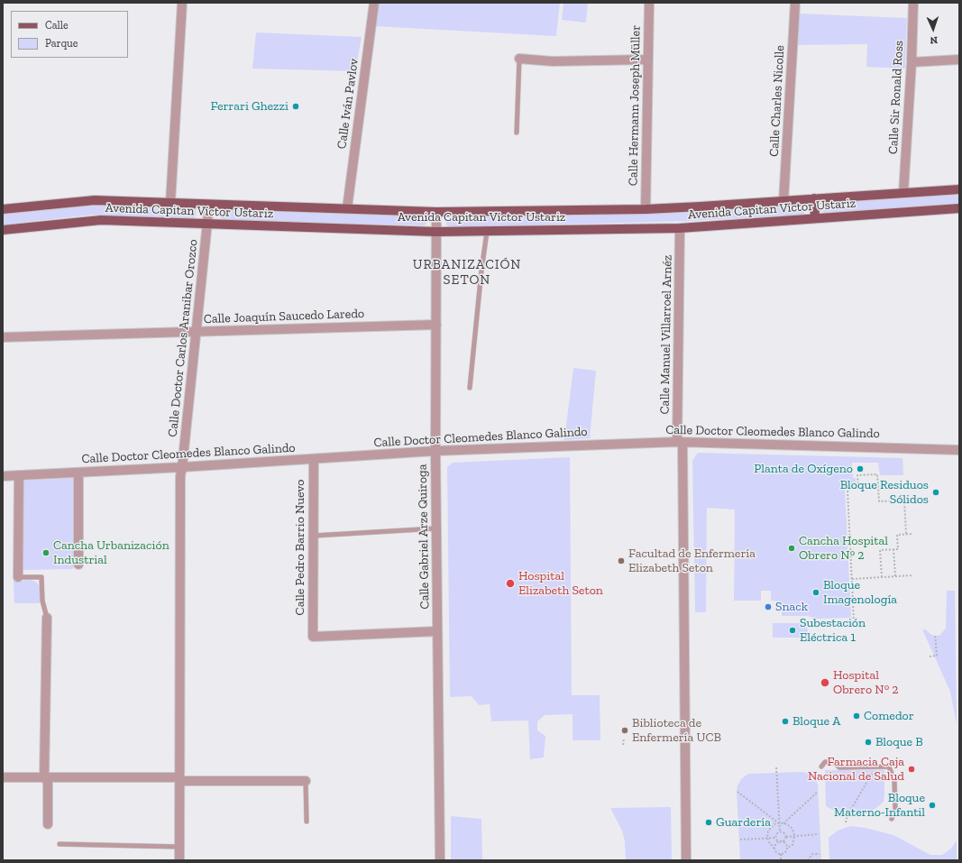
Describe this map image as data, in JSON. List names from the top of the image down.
{
  "streets": {
    "main road": ["Avenida Capitan Víctor Ustariz"],
    "street": [
      "Calle Sir Ronald Ross",
      "Calle Charles Nicolle",
      "Calle Iván Pavlov",
      "Calle Hermann Joseph Müller",
      "Calle Joaquín Saucedo Laredo",
      "Calle Manuel Villarroel Arnéz",
      "Calle Doctor Carlos Aranibar Orozco",
      "Calle Doctor Cleomedes Blanco Galindo",
      "Calle Gabriel Arze Quiroga",
      "Calle Pedro Barrio Nuevo"
    ]
  },
  "crossings": [
    ["Calle Sir Ronald Ross", "Avenida Capitan Víctor Ustariz"],
    ["Calle Charles Nicolle", "Avenida Capitan Víctor Ustariz"],
    ["Calle Iván Pavlov", "Avenida Capitan Víctor Ustariz"],
    ["Calle Hermann Joseph Müller", "Avenida Capitan Víctor Ustariz"],
    ["Avenida Capitan Víctor Ustariz", "Calle Manuel Villarroel Arnéz"],
    ["Avenida Capitan Víctor Ustariz", "Calle Doctor Carlos Aranibar Orozco"],
    ["Avenida Capitan Víctor Ustariz", "Calle Gabriel Arze Quiroga"],
    ["Calle Joaquín Saucedo Laredo", "Calle Doctor Carlos Aranibar Orozco"],
    ["Calle Joaquín Saucedo Laredo", "Calle Gabriel Arze Quiroga"],
    ["Calle Manuel Villarroel Arnéz", "Calle Doctor Cleomedes Blanco Galindo"],
    ["Calle Doctor Carlos Aranibar Orozco", "Calle Doctor Cleomedes Blanco Galindo"],
    ["Calle Doctor Cleomedes Blanco Galindo", "Calle Gabriel Arze Quiroga"],
    ["Calle Doctor Cleomedes Blanco Galindo", "Calle Pedro Barrio Nuevo"],
    ["Calle Gabriel Arze Quiroga", "Calle Pedro Barrio Nuevo"]
  ],
  "districts": ["URBANIZACIÓN SETON"],
  "places": [
    "Ferrari Ghezzi",
    "Planta de Oxígeno",
    "Bloque Residuos Sólidos",
    "Cancha Hospital Obrero N° 2",
    "Cancha Urbanización Industrial",
    "Facultad de Enfermería Elizabeth Seton",
    "Hospital Elizabeth Seton",
    "Bloque Imagenología",
    "Snack",
    "Subestación Eléctrica 1",
    "Hospital Obrero N° 2",
    "Comedor",
    "Bloque A",
    "Biblioteca de Enfermería UCB",
    "Bloque B",
    "Farmacia Caja Nacional de Salud",
    "Bloque Materno-Infantil",
    "Guardería"
  ],
  "legend": ["Calle", "Parque"],
  "north": "bottom"
}
